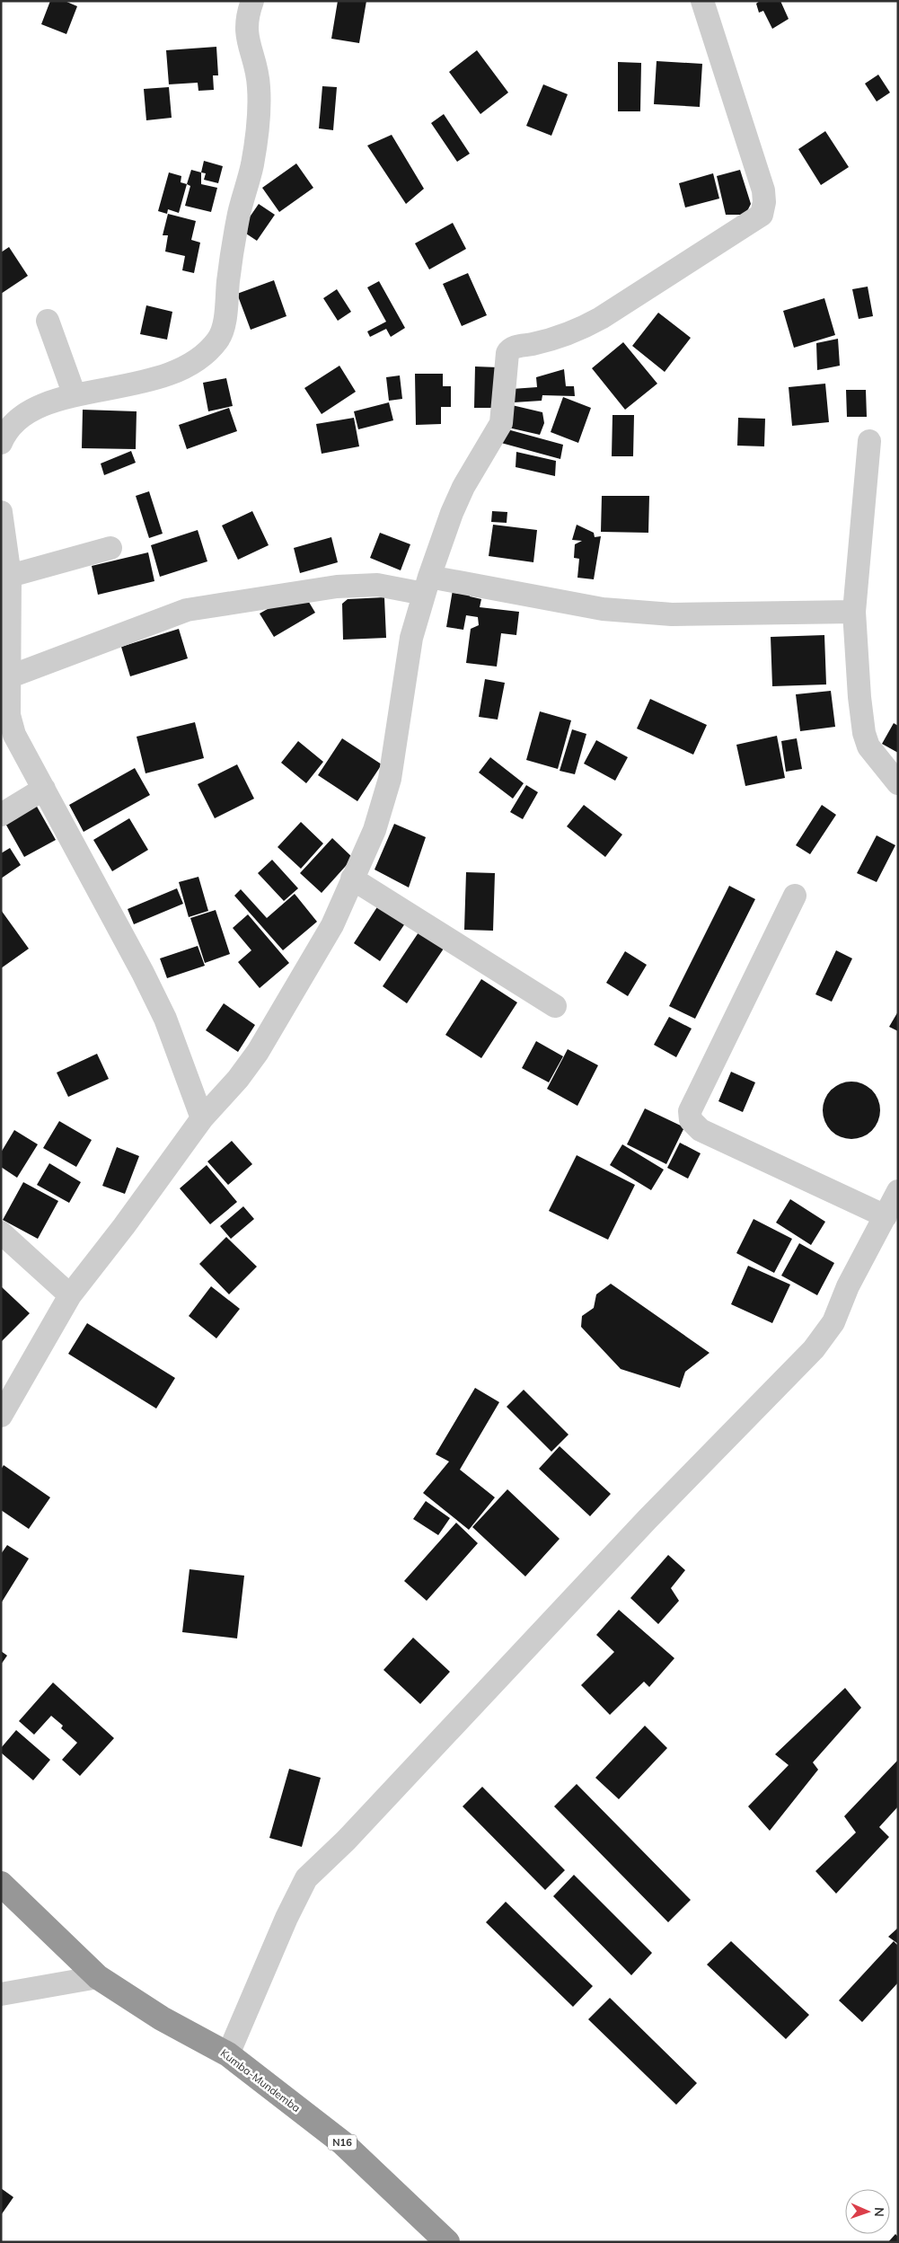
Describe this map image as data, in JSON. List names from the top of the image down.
{
  "streets": {
    "highway": ["Kumba-Mundemba", "N16"]
  },
  "north": "right"
}
